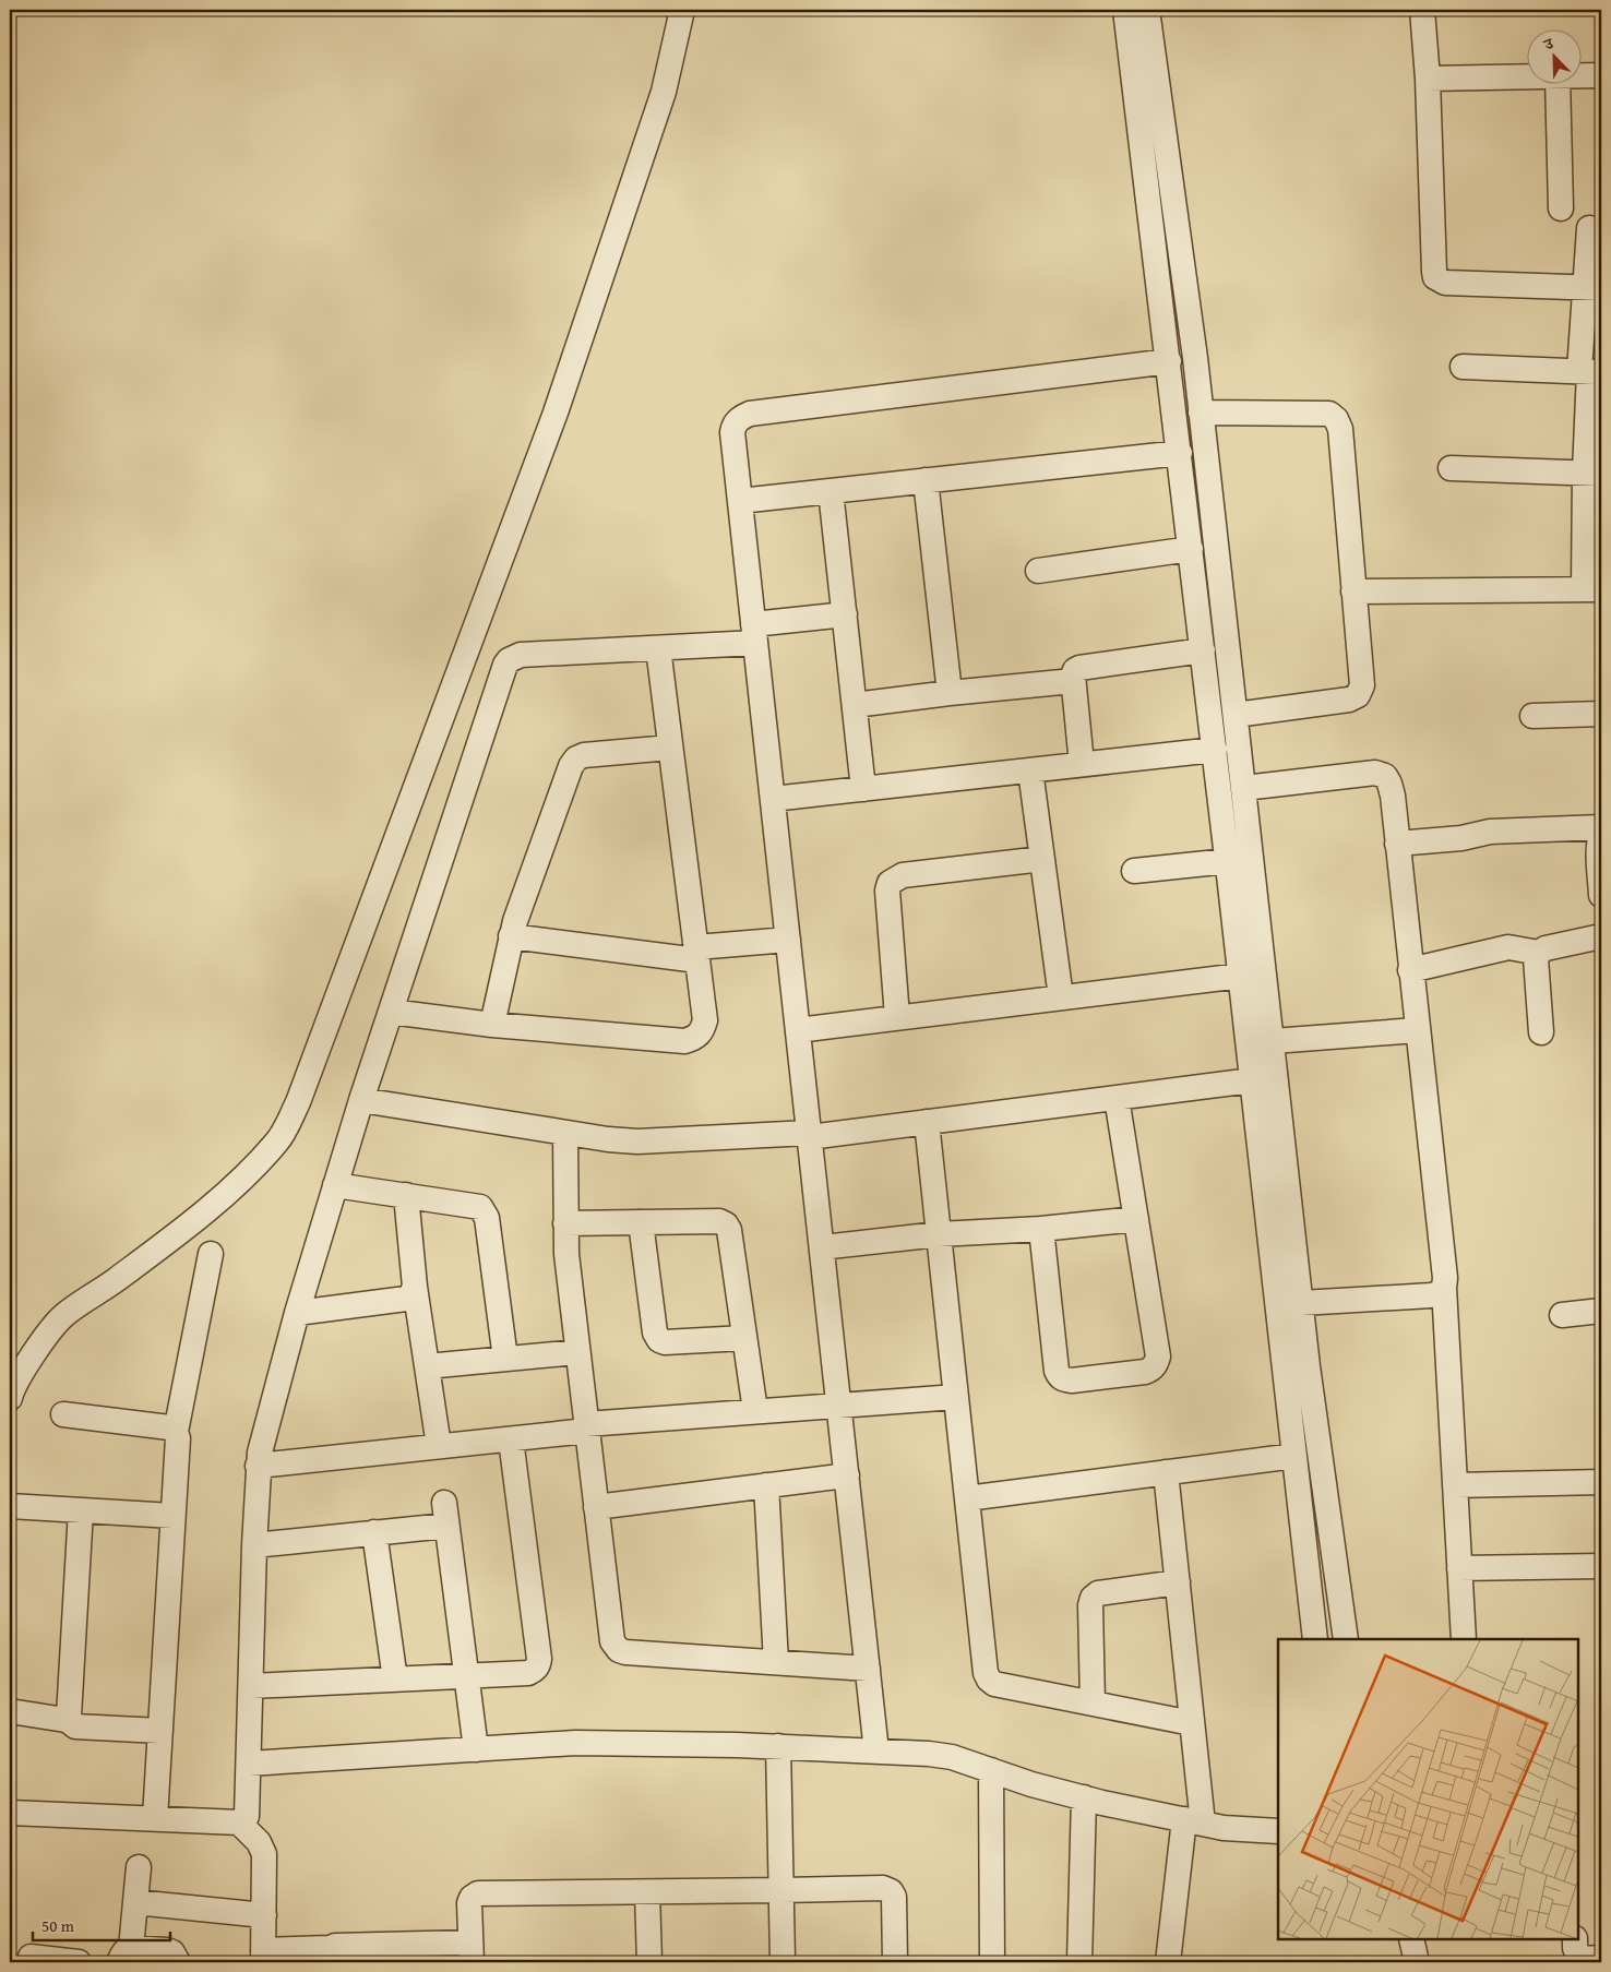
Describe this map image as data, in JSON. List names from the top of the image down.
{
  "scale_bar": "50 m",
  "north": "top left"
}
